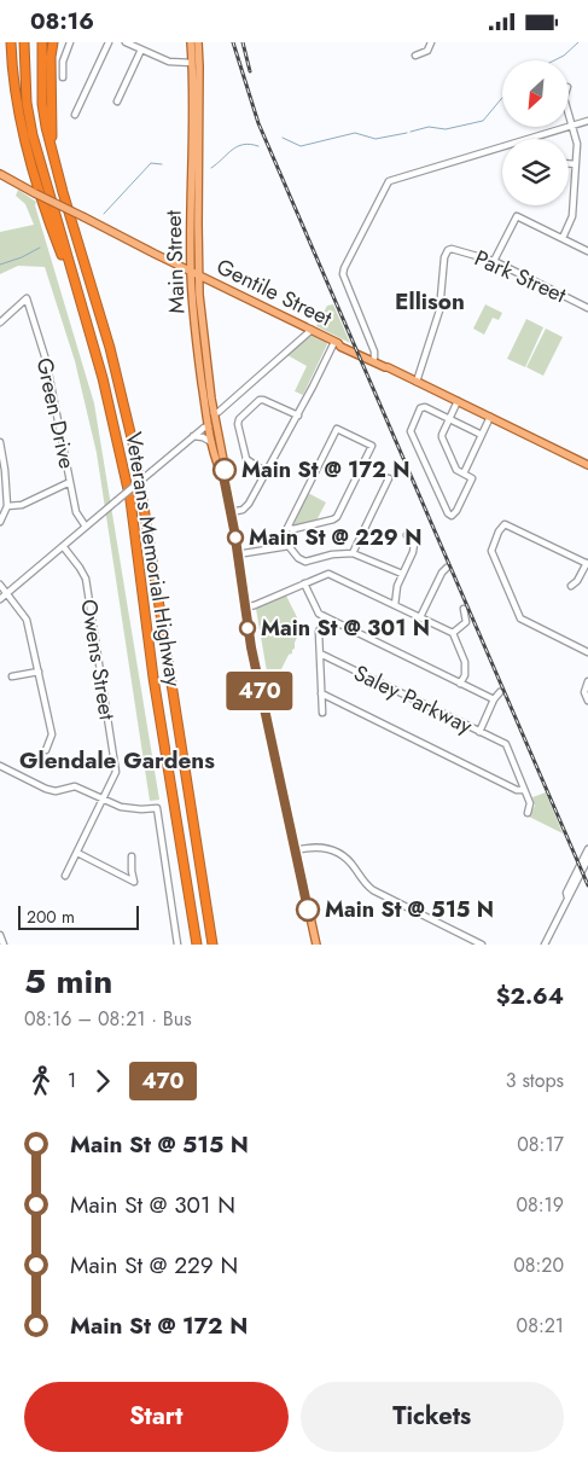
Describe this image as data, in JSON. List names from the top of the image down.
{
  "streets": {
    "highway": ["Veterans Memorial Highway"],
    "main road": ["Main Street", "Gentile Street"],
    "street": [
      "Park Street",
      "Green Drive",
      "Owens Street",
      "Saley Parkway"
    ]
  },
  "crossings": [
    ["Main Street", "Gentile Street"],
    ["Park Street", "Gentile Street"]
  ],
  "districts": ["Ellison", "Glendale Gardens"],
  "places": [
    "Main St @ 172 N",
    "Main St @ 229 N",
    "Main St @ 301 N",
    "Main St @ 515 N"
  ],
  "lines": ["bus line 470"],
  "scale_bar": "200 m",
  "north": "bottom left",
  "page": {
    "status": "08:16",
    "on_map": "470",
    "scale": "200 m",
    "heading": ["5 min", "08:16 – 08:21 · Bus", "$2.64"],
    "legs": ["1", "470", "3 stops"],
    "list": [
      {
        "name": "Main St @ 515 N",
        "value": "08:17"
      },
      {
        "name": "Main St @ 301 N",
        "value": "08:19"
      },
      {
        "name": "Main St @ 229 N",
        "value": "08:20"
      },
      {
        "name": "Main St @ 172 N",
        "value": "08:21"
      }
    ],
    "buttons": ["Start", "Tickets"]
  }
}
